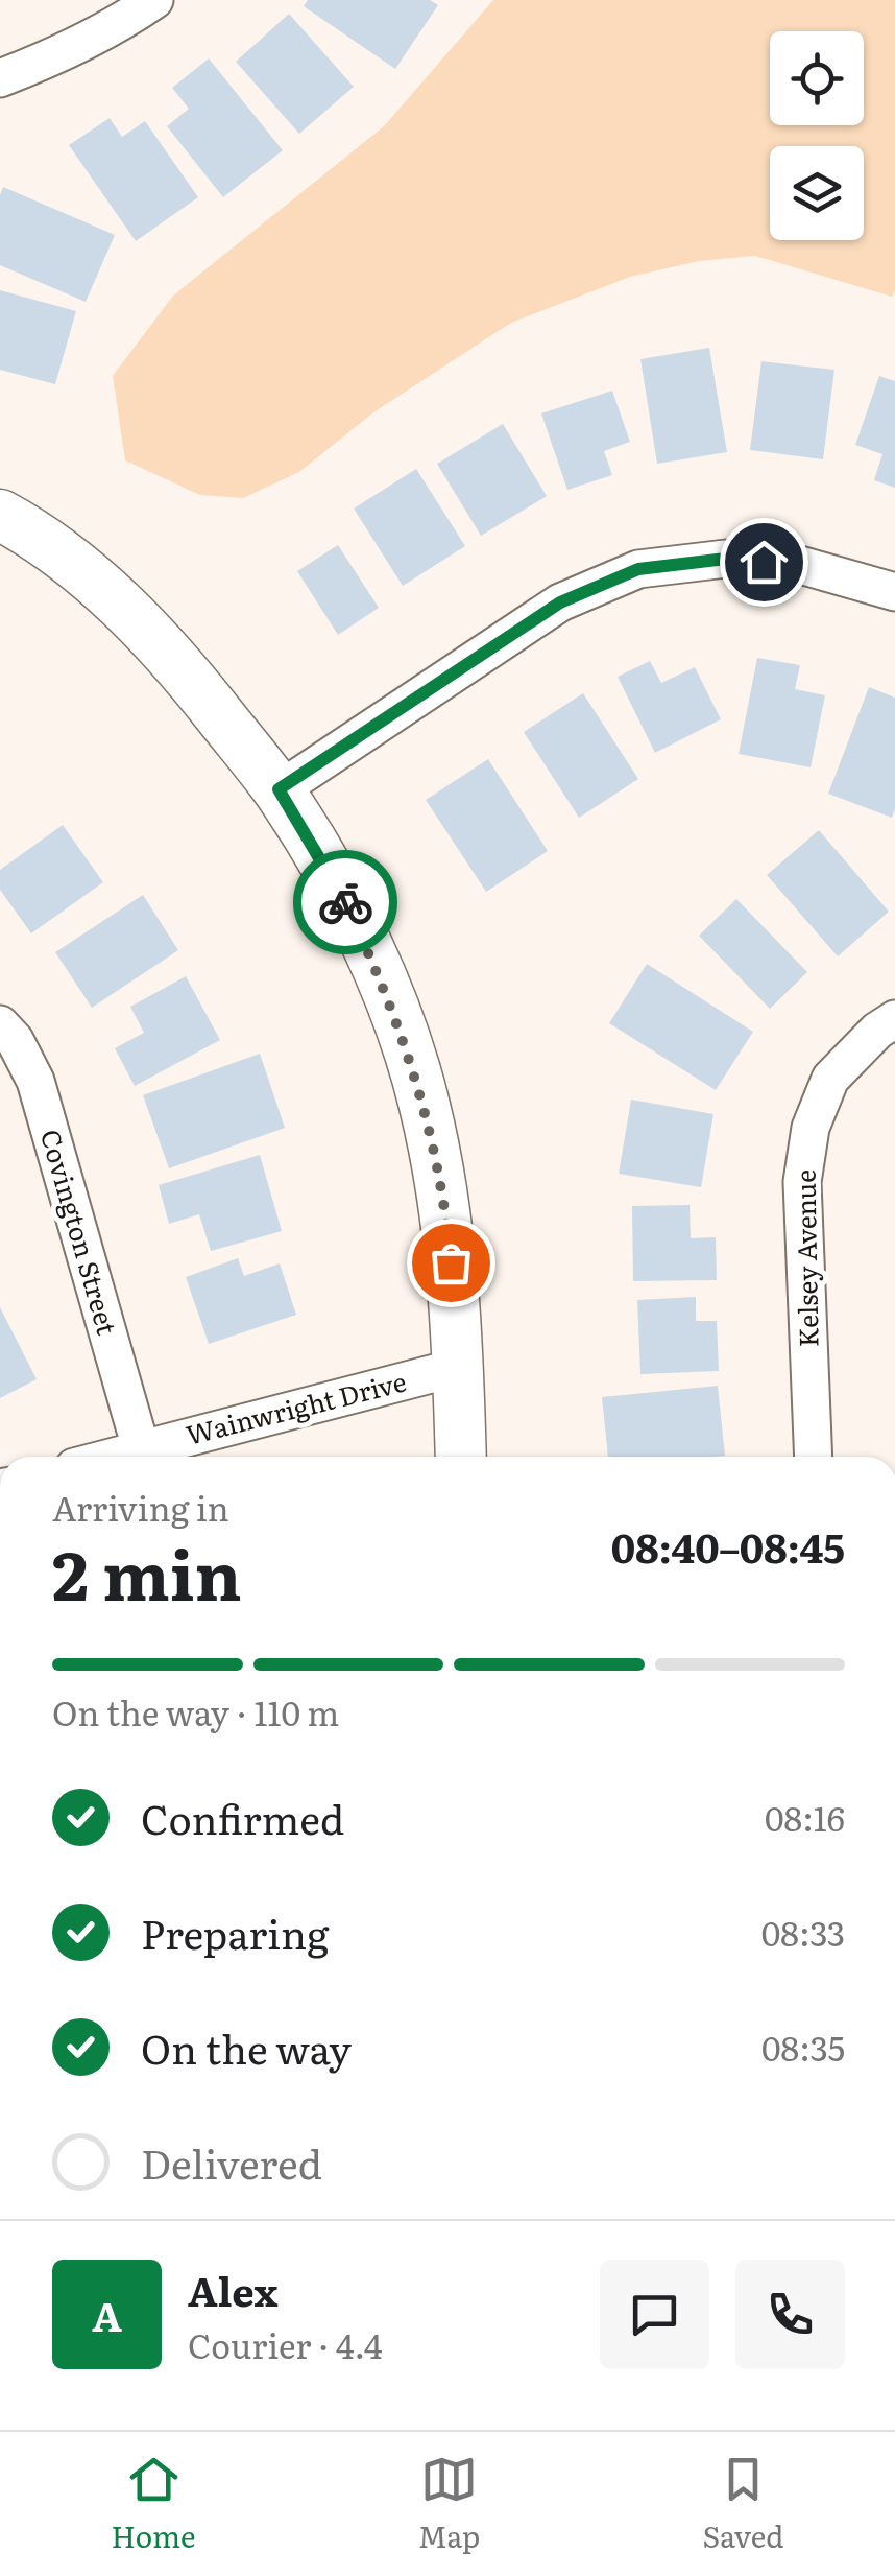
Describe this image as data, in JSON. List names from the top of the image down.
{
  "streets": {
    "street": ["Covington Street", "Kelsey Avenue", "Wainwright Drive"]
  },
  "crossings": [
    ["Covington Street", "Wainwright Drive"]
  ],
  "page": {
    "heading": ["2 min", "Arriving in", "08:40–08:45"],
    "panel": ["Alex", "Courier · 4.4"],
    "bar": "On the way · 110 m",
    "list": [
      ["Confirmed", "08:16"],
      ["Preparing", "08:33"],
      ["On the way", "08:35"],
      "Delivered"
    ],
    "round": "A",
    "tabs": ["Home", "Map", "Saved"]
  }
}
